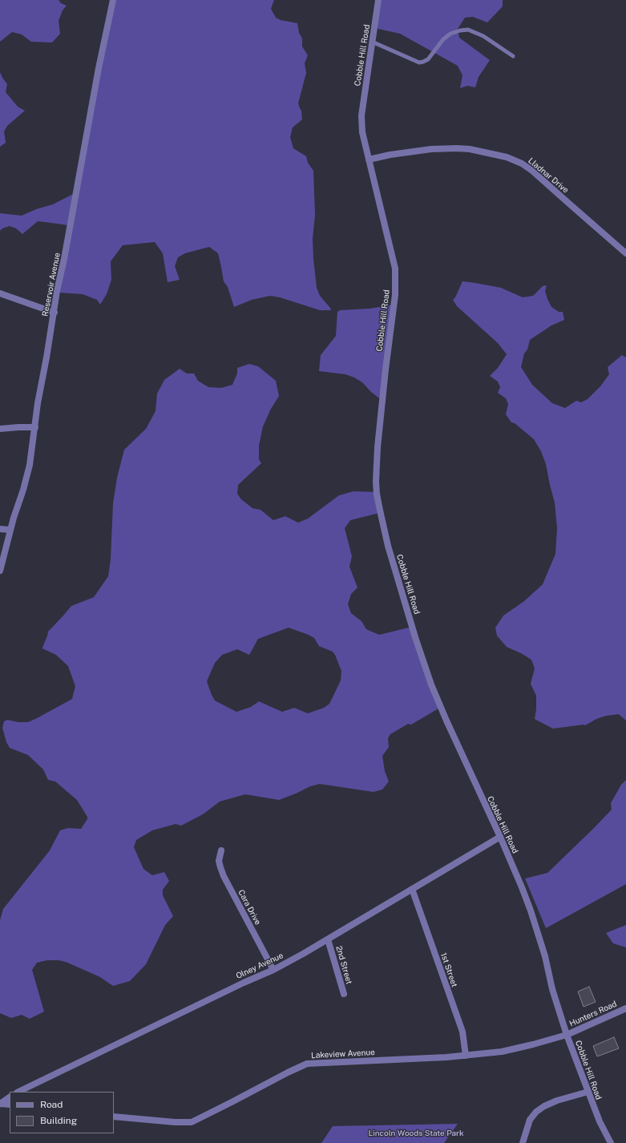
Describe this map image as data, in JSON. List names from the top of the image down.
{
  "streets": {
    "street": [
      "Cobble Hill Road",
      "Lladnar Drive",
      "Reservoir Avenue",
      "Cara Drive",
      "2nd Street",
      "Olney Avenue",
      "1st Street",
      "Hunters Road",
      "Lakeview Avenue"
    ]
  },
  "crossings": [
    ["Cobble Hill Road", "Lladnar Drive"],
    ["Cobble Hill Road", "Olney Avenue"],
    ["Cobble Hill Road", "Hunters Road"],
    ["Cobble Hill Road", "Lakeview Avenue"],
    ["Cara Drive", "Olney Avenue"],
    ["2nd Street", "Olney Avenue"],
    ["Olney Avenue", "1st Street"],
    ["1st Street", "Lakeview Avenue"],
    ["Hunters Road", "Lakeview Avenue"]
  ],
  "parks": ["Lincoln Woods State Park"],
  "legend": ["Road", "Building"]
}
